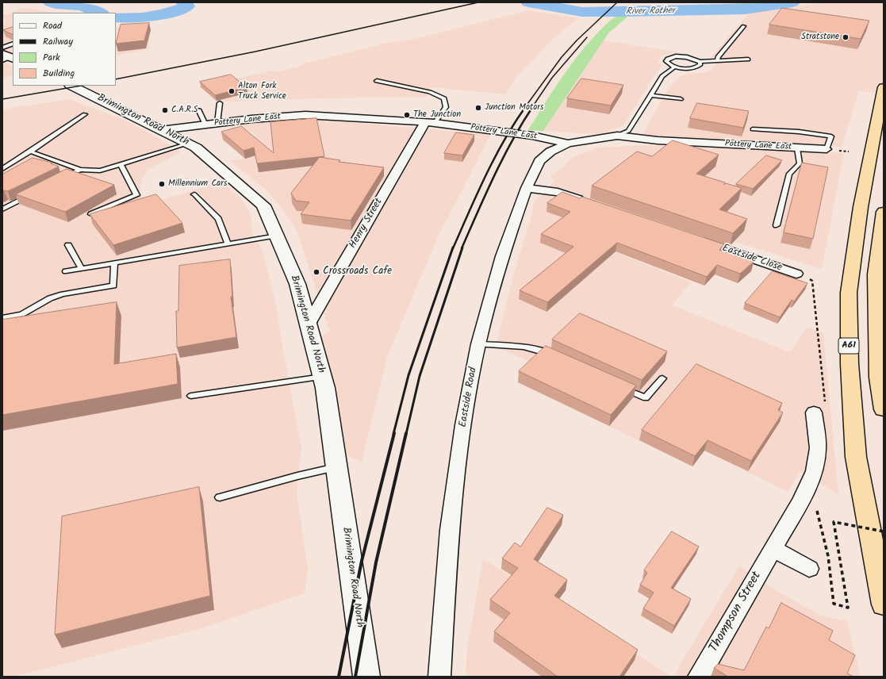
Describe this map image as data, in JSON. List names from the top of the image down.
{
  "streets": {
    "highway": ["A61"],
    "main road": ["Brimington Road North"],
    "street": [
      "Pottery Lane East",
      "Henry Street",
      "Eastside Close",
      "Eastside Road",
      "Thompson Street"
    ]
  },
  "crossings": [
    ["Brimington Road North", "Pottery Lane East"],
    ["Brimington Road North", "Henry Street"],
    ["Pottery Lane East", "Henry Street"],
    ["Pottery Lane East", "Eastside Road"]
  ],
  "water": ["River Rother"],
  "places": [
    "Stratstone",
    "Alton Fork Truck Service",
    "Junction Motors",
    "C.A.R.S",
    "The Junction",
    "Millennium Cars",
    "Crossroads Cafe"
  ],
  "legend": [
    "Road",
    "Railway",
    "Park",
    "Building"
  ]
}
